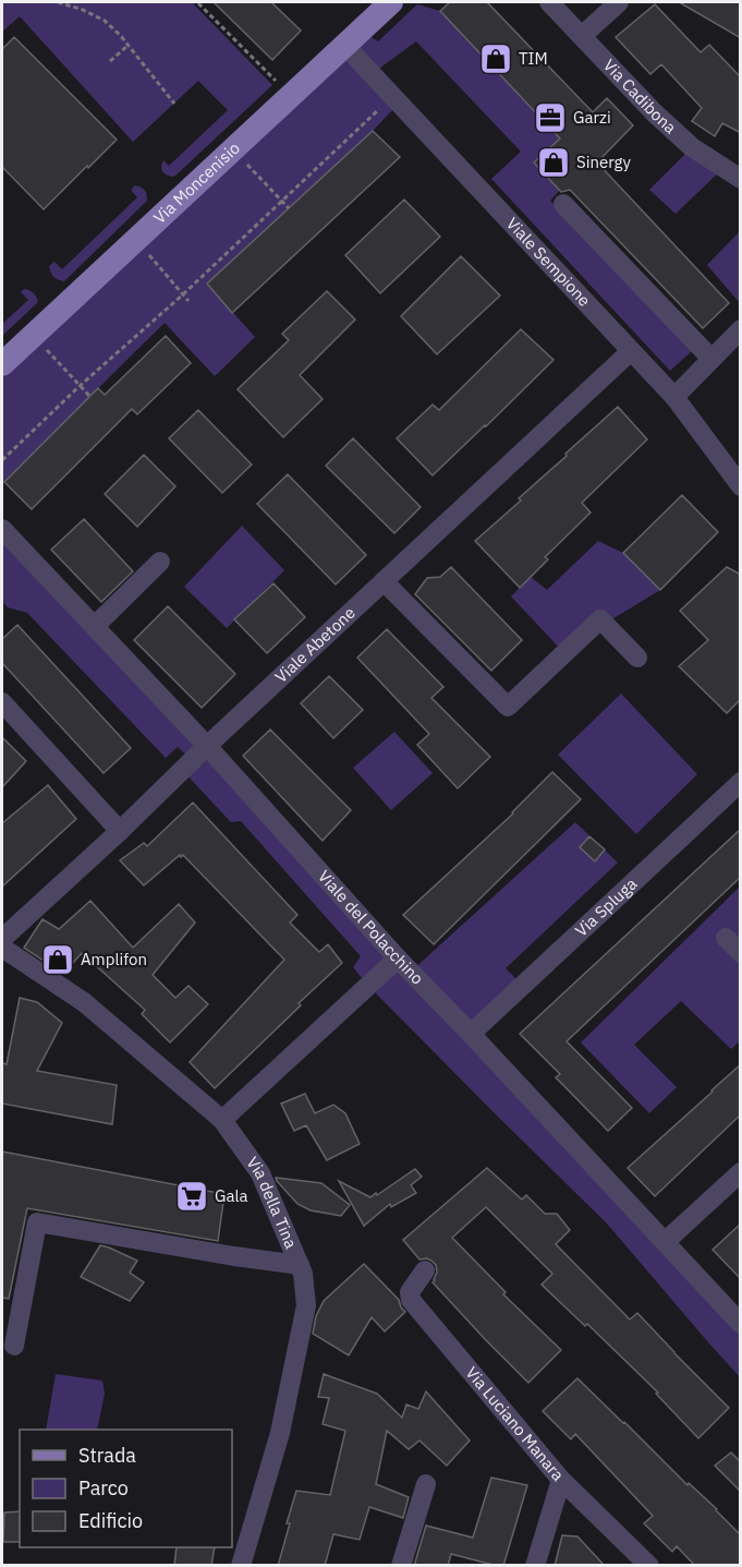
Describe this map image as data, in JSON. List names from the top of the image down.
{
  "streets": {
    "main road": ["Via Moncenisio"],
    "street": [
      "Via Cadibona",
      "Viale Sempione",
      "Viale Abetone",
      "Via Spluga",
      "Viale del Polacchino",
      "Via della Tina",
      "Via Luciano Manara"
    ]
  },
  "crossings": [
    ["Via Moncenisio", "Viale Sempione"],
    ["Viale Sempione", "Viale Abetone"],
    ["Viale Abetone", "Viale del Polacchino"],
    ["Via Spluga", "Viale del Polacchino"]
  ],
  "places": {
    "shop": ["TIM", "Sinergy", "Amplifon"],
    "office": ["Garzi"],
    "supermarket": ["Gala"]
  },
  "legend": ["Strada", "Parco", "Edificio"]
}
